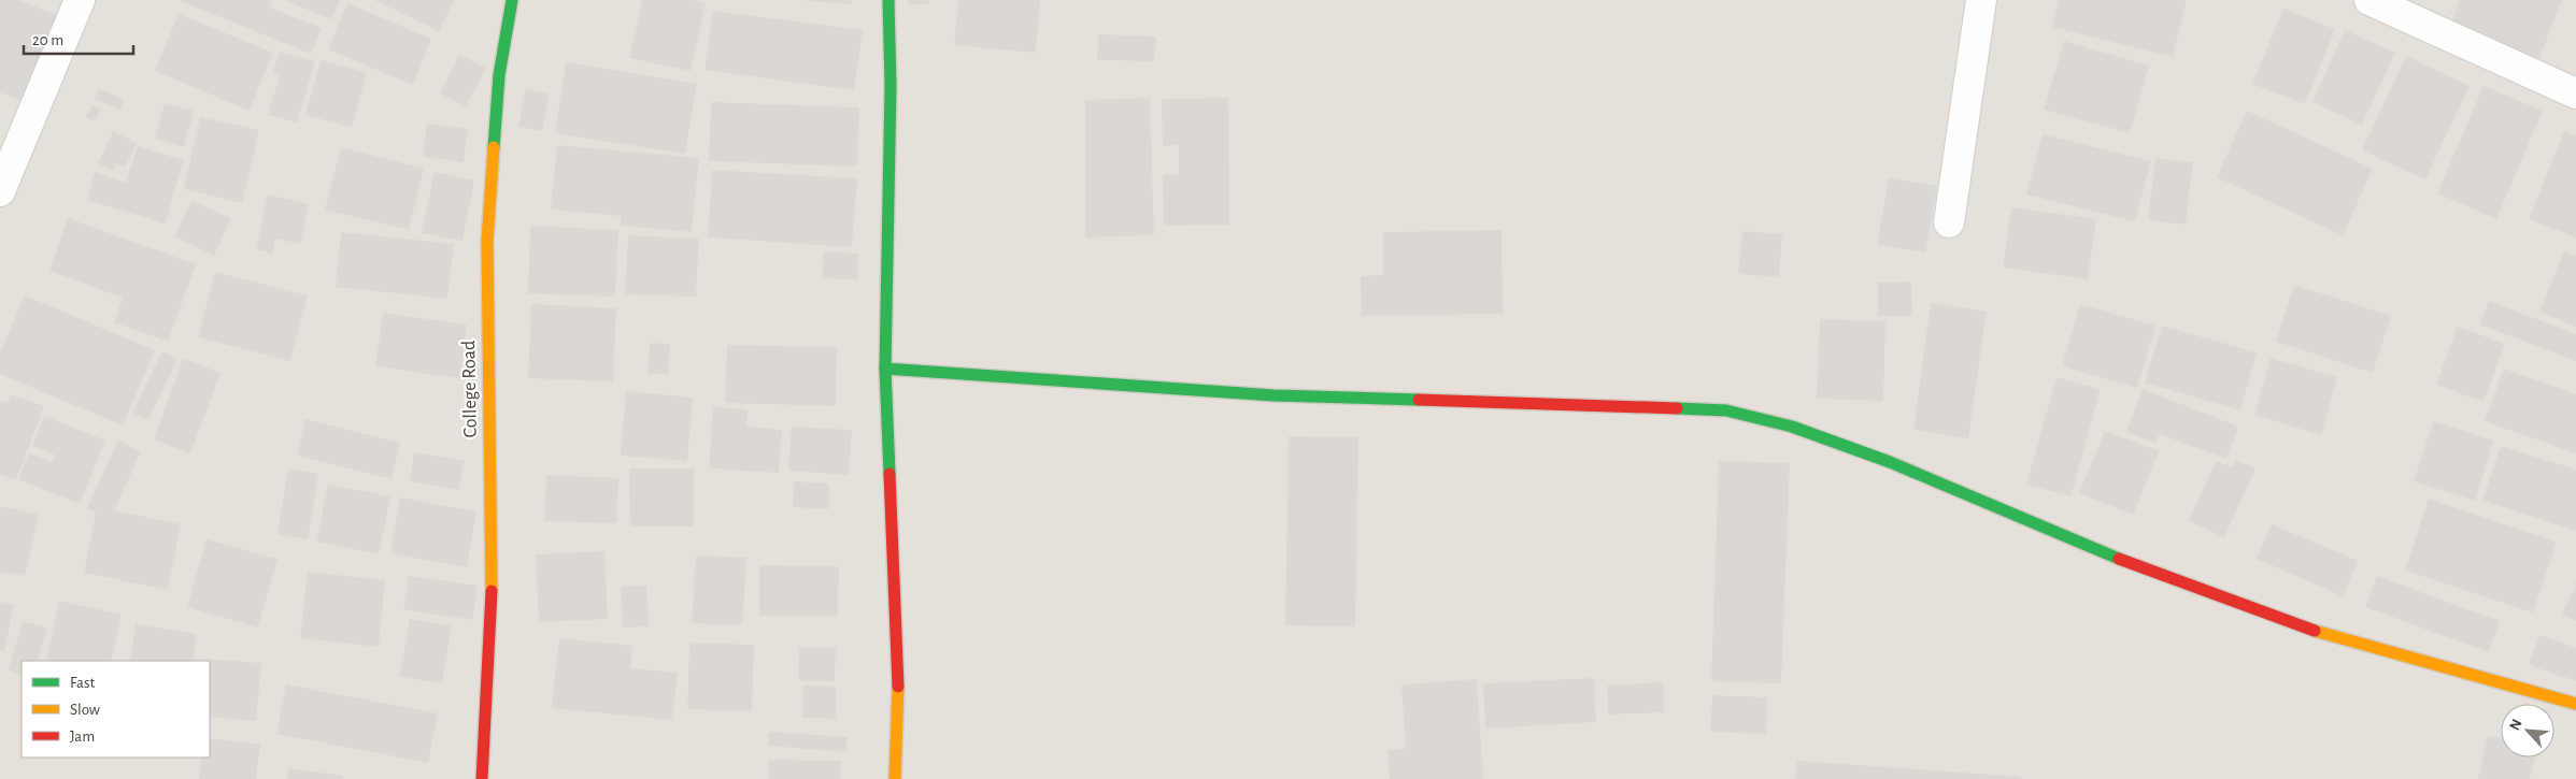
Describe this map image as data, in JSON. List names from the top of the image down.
{
  "streets": {
    "street": ["College Road"]
  },
  "legend": ["Fast", "Slow", "Jam"],
  "scale_bar": "20 m",
  "north": "top left"
}
